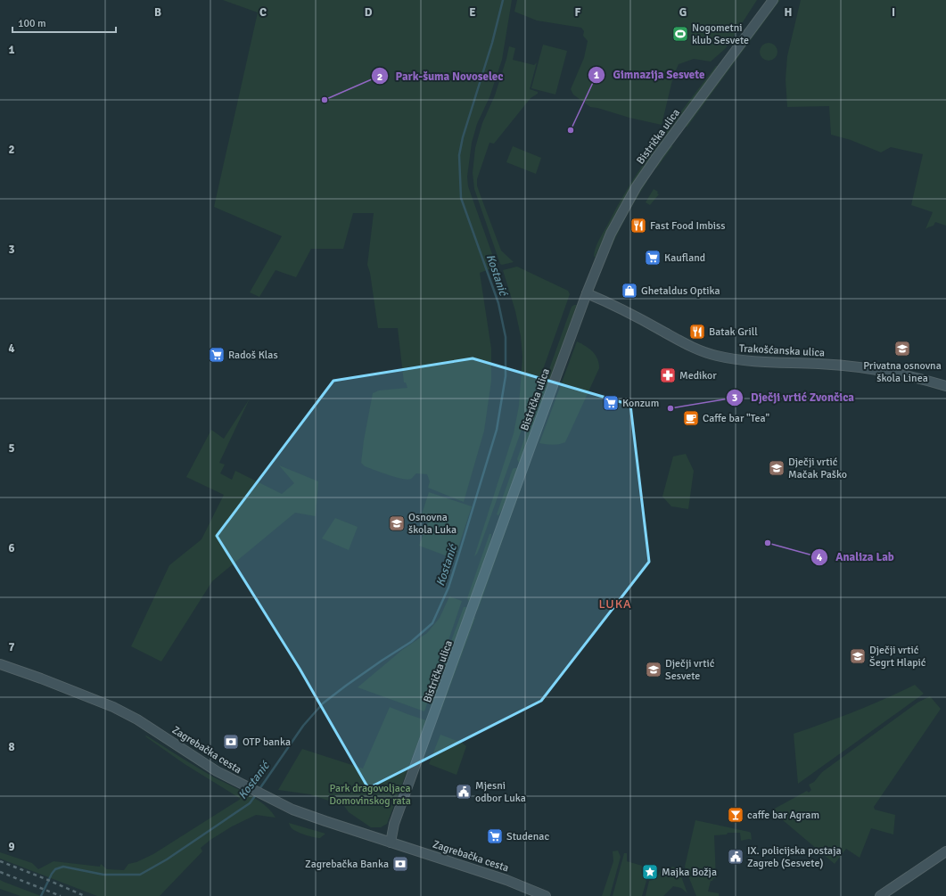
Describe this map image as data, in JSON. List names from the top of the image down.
{
  "streets": {
    "main road": ["Bistrička ulica", "Trakošćanska ulica", "Zagrebačka cesta"]
  },
  "crossings": [
    ["Bistrička ulica", "Trakošćanska ulica"],
    ["Bistrička ulica", "Zagrebačka cesta"]
  ],
  "districts": ["LUKA"],
  "water": ["Kostanić"],
  "parks": ["Park dragovoljaca Domovinskog rata"],
  "places": {
    "sports": ["Nogometni klub Sesvete"],
    "other": [
      "Park-šuma Novoselec",
      "Gimnazija Sesvete",
      "Dječji vrtić Zvončica",
      "Analiza Lab"
    ],
    "restaurant": ["Fast Food Imbiss", "Batak Grill"],
    "supermarket": [
      "Kaufland",
      "Radoš Klas",
      "Konzum",
      "Studenac"
    ],
    "shop": ["Ghetaldus Optika"],
    "school or university": [
      "Privatna osnovna škola Linea",
      "Dječji vrtić Mačak Paško",
      "Osnovna škola Luka",
      "Dječji vrtić Šegrt Hlapić",
      "Dječji vrtić Sesvete"
    ],
    "pharmacy": ["Medikor"],
    "cafe": ["Caffe bar \"Tea\""],
    "bank": ["OTP banka", "Zagrebačka Banka"],
    "public building": ["Mjesni odbor Luka", "IX. policijska postaja Zagreb (Sesvete)"],
    "bar": ["caffe bar Agram"],
    "place": ["Majka Božja"]
  },
  "scale_bar": "100 m",
  "grid": {
    "columns": [
      "B",
      "C",
      "D",
      "E",
      "F",
      "G",
      "H",
      "I"
    ],
    "rows": [
      "1",
      "2",
      "3",
      "4",
      "5",
      "6",
      "7",
      "8",
      "9"
    ]
  }
}
